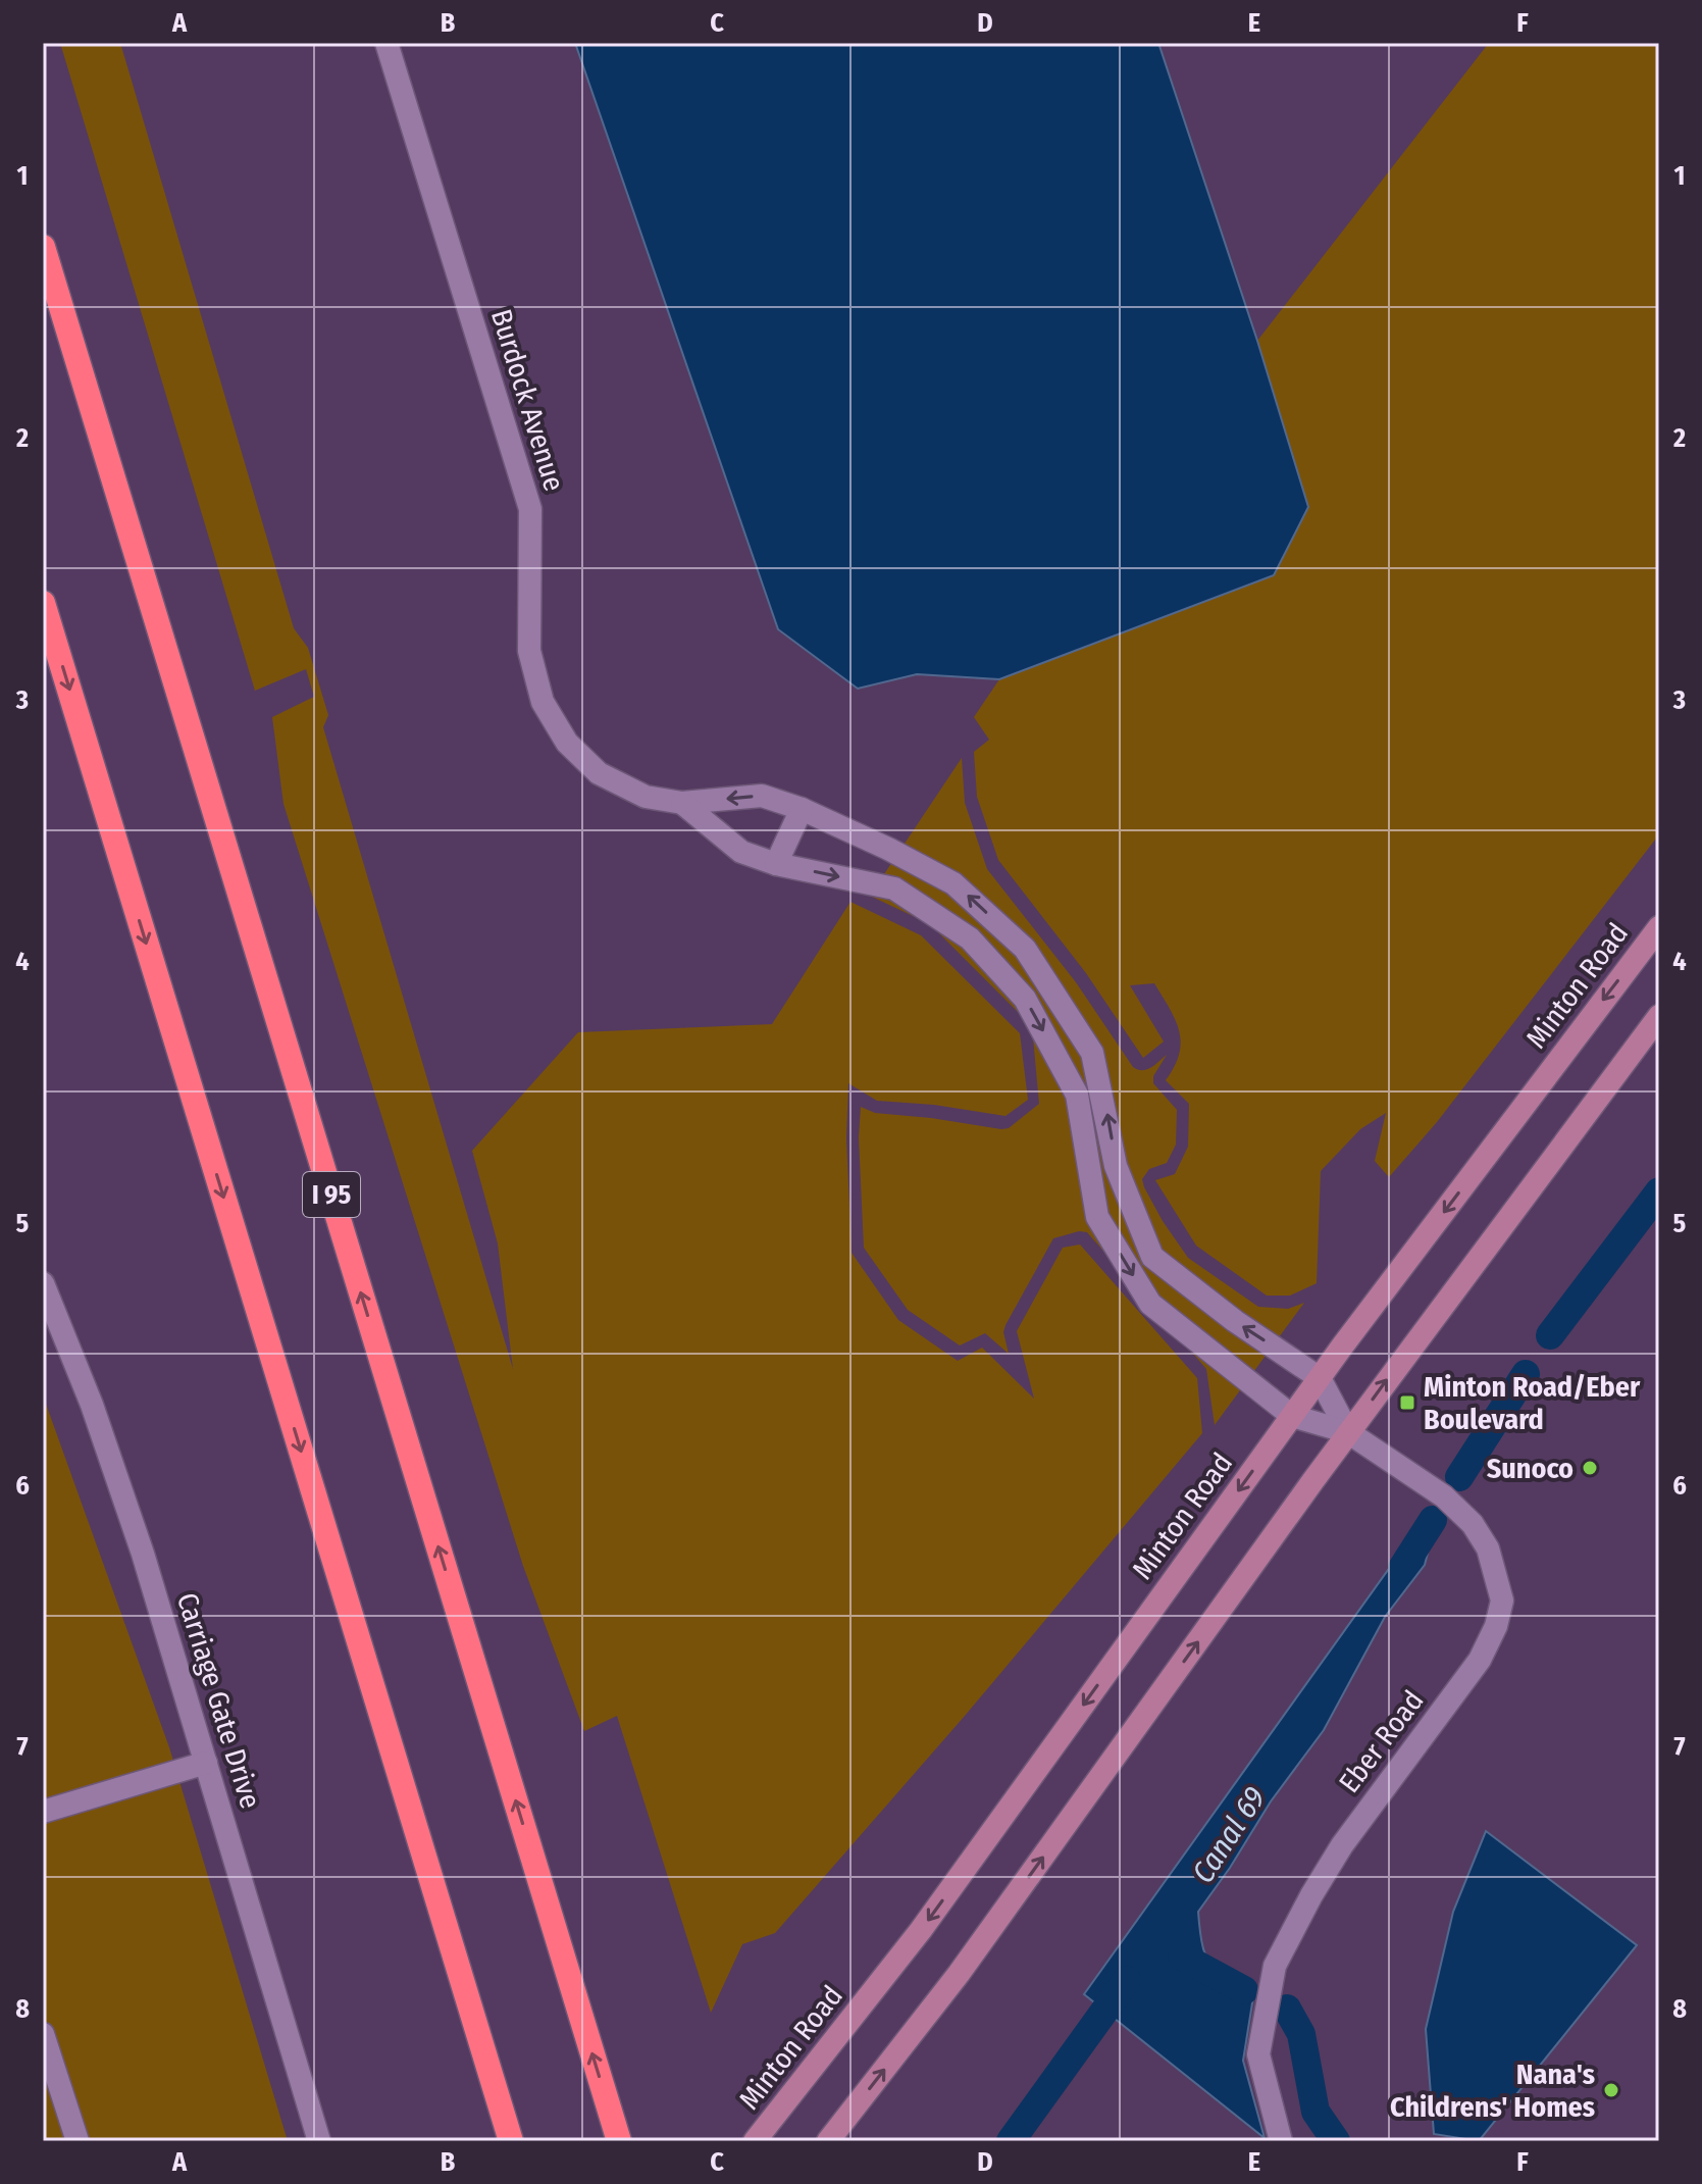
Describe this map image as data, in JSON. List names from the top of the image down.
{
  "streets": {
    "highway": ["I 95"],
    "main road": ["Minton Road"],
    "street": ["Burdock Avenue", "Carriage Gate Drive", "Eber Road"]
  },
  "crossings": [
    ["Burdock Avenue", "Minton Road"],
    ["Burdock Avenue", "Eber Road"],
    ["Minton Road", "Eber Road"]
  ],
  "water": ["Canal 69"],
  "places": {
    "transit": ["Minton Road/Eber Boulevard"],
    "other": ["Sunoco", "Nana's Childrens' Homes"]
  },
  "grid": {
    "columns": [
      "A",
      "B",
      "C",
      "D",
      "E",
      "F"
    ],
    "rows": [
      "1",
      "2",
      "3",
      "4",
      "5",
      "6",
      "7",
      "8"
    ]
  }
}
